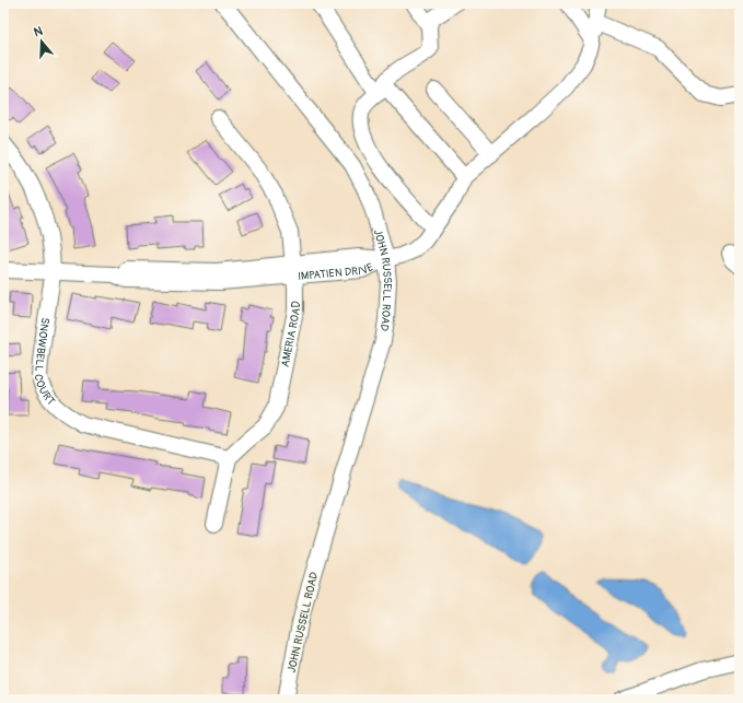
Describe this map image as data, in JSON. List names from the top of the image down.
{
  "streets": {
    "street": [
      "IMPATIEN DRIVE",
      "JOHN RUSSELL ROAD",
      "AMERIA ROAD",
      "SNOWBELL COURT"
    ]
  },
  "crossings": [
    ["IMPATIEN DRIVE", "JOHN RUSSELL ROAD"],
    ["IMPATIEN DRIVE", "AMERIA ROAD"],
    ["IMPATIEN DRIVE", "SNOWBELL COURT"],
    ["AMERIA ROAD", "SNOWBELL COURT"]
  ],
  "north": "top"
}
